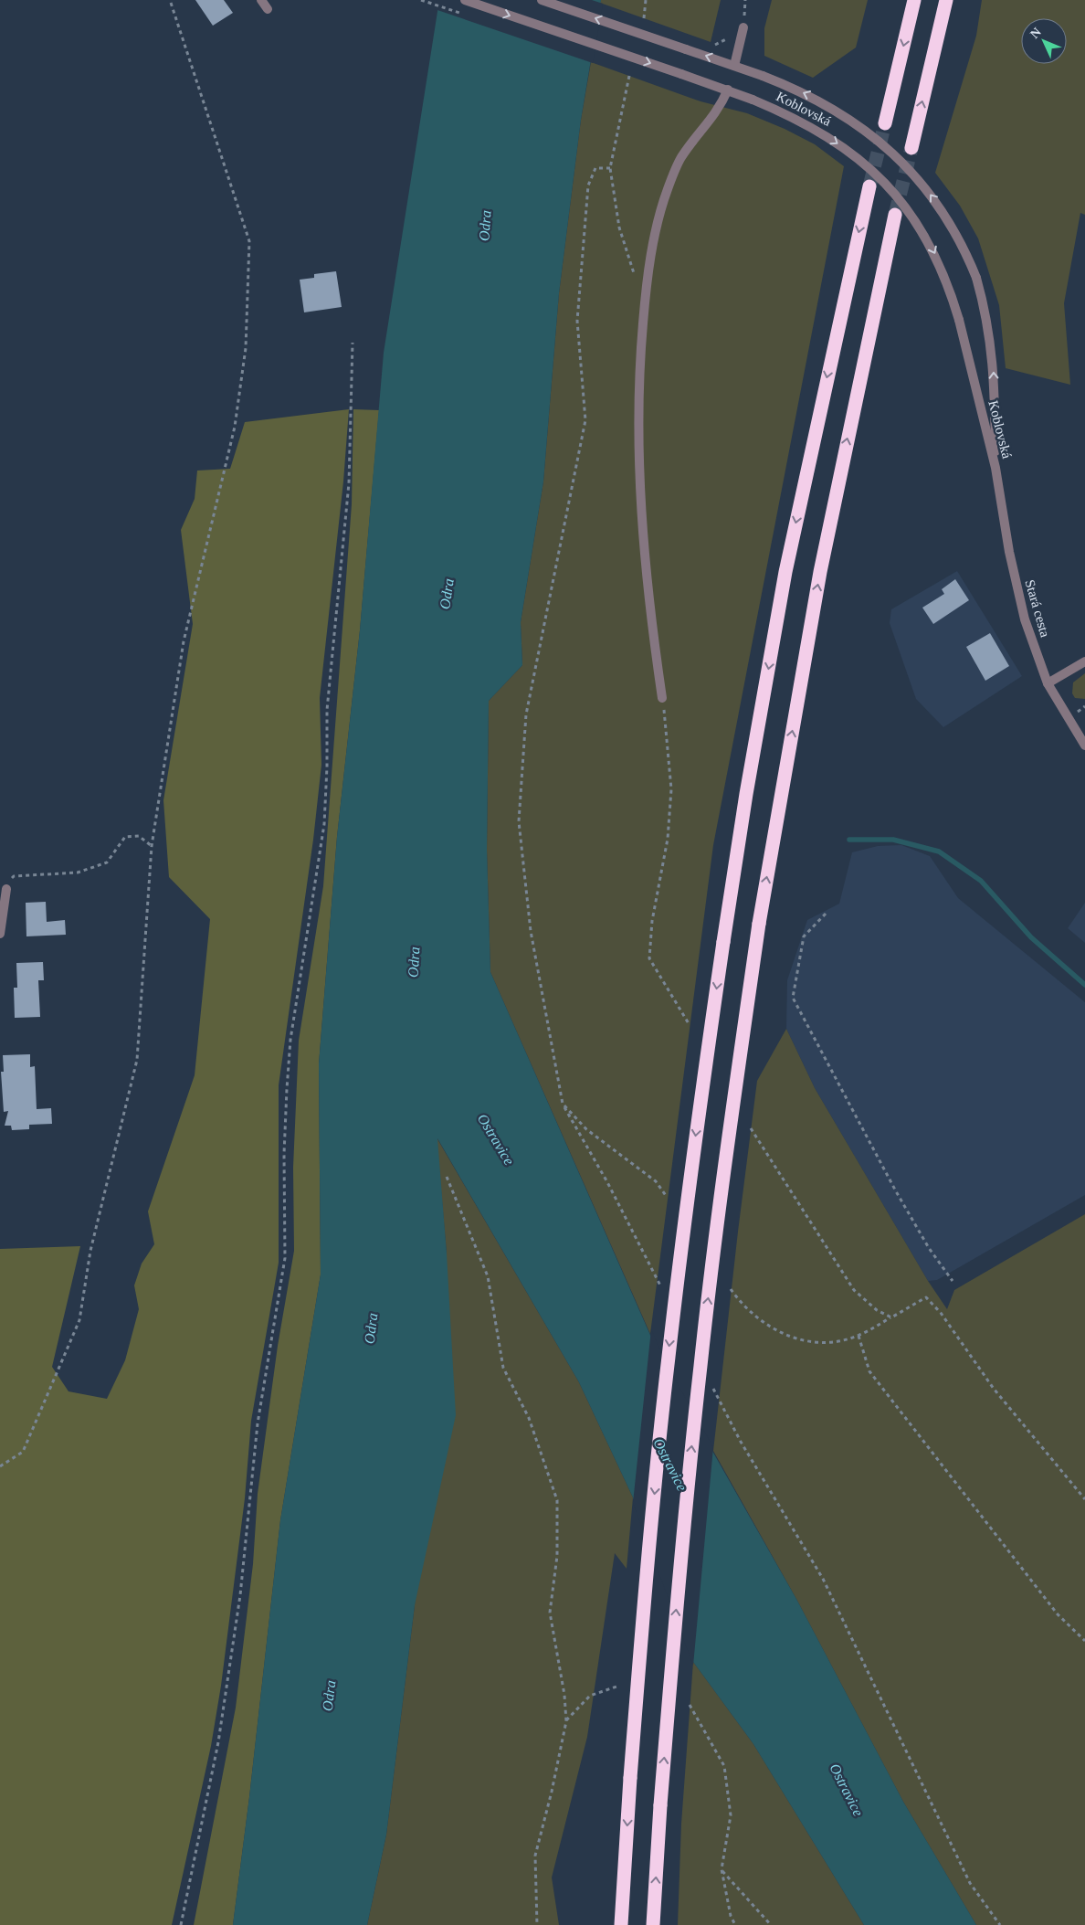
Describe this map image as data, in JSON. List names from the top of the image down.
{
  "streets": {
    "street": ["Koblovská", "Stará cesta"]
  },
  "crossings": [
    ["Koblovská", "Stará cesta"]
  ],
  "water": ["Odra", "Ostravice"],
  "north": "top left"
}
